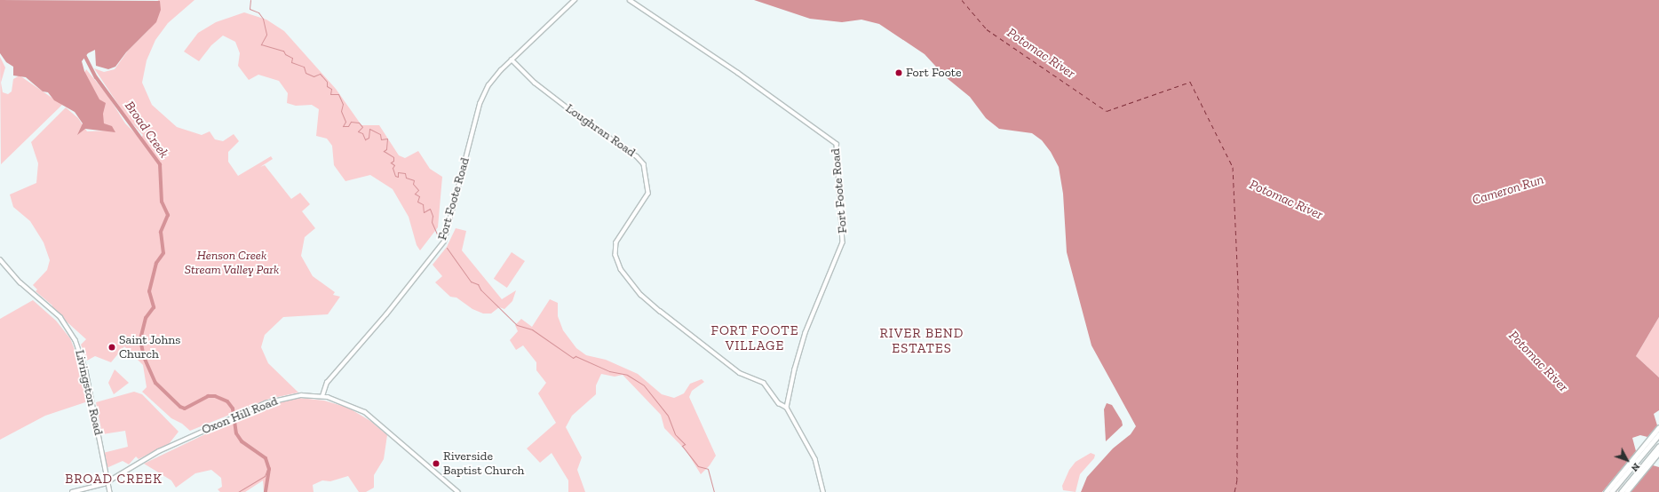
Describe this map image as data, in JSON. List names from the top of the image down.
{
  "streets": {
    "street": [
      "Loughran Road",
      "Fort Foote Road",
      "Livingston Road",
      "Oxon Hill Road"
    ]
  },
  "crossings": [
    ["Loughran Road", "Fort Foote Road"],
    ["Fort Foote Road", "Oxon Hill Road"],
    ["Livingston Road", "Oxon Hill Road"]
  ],
  "districts": ["FORT FOOTE VILLAGE", "RIVER BEND ESTATES", "BROAD CREEK"],
  "water": ["Potomac River", "Broad Creek", "Cameron Run"],
  "parks": ["Henson Creek Stream Valley Park"],
  "places": ["Fort Foote", "Saint Johns Church", "Riverside Baptist Church"],
  "north": "bottom right"
}
